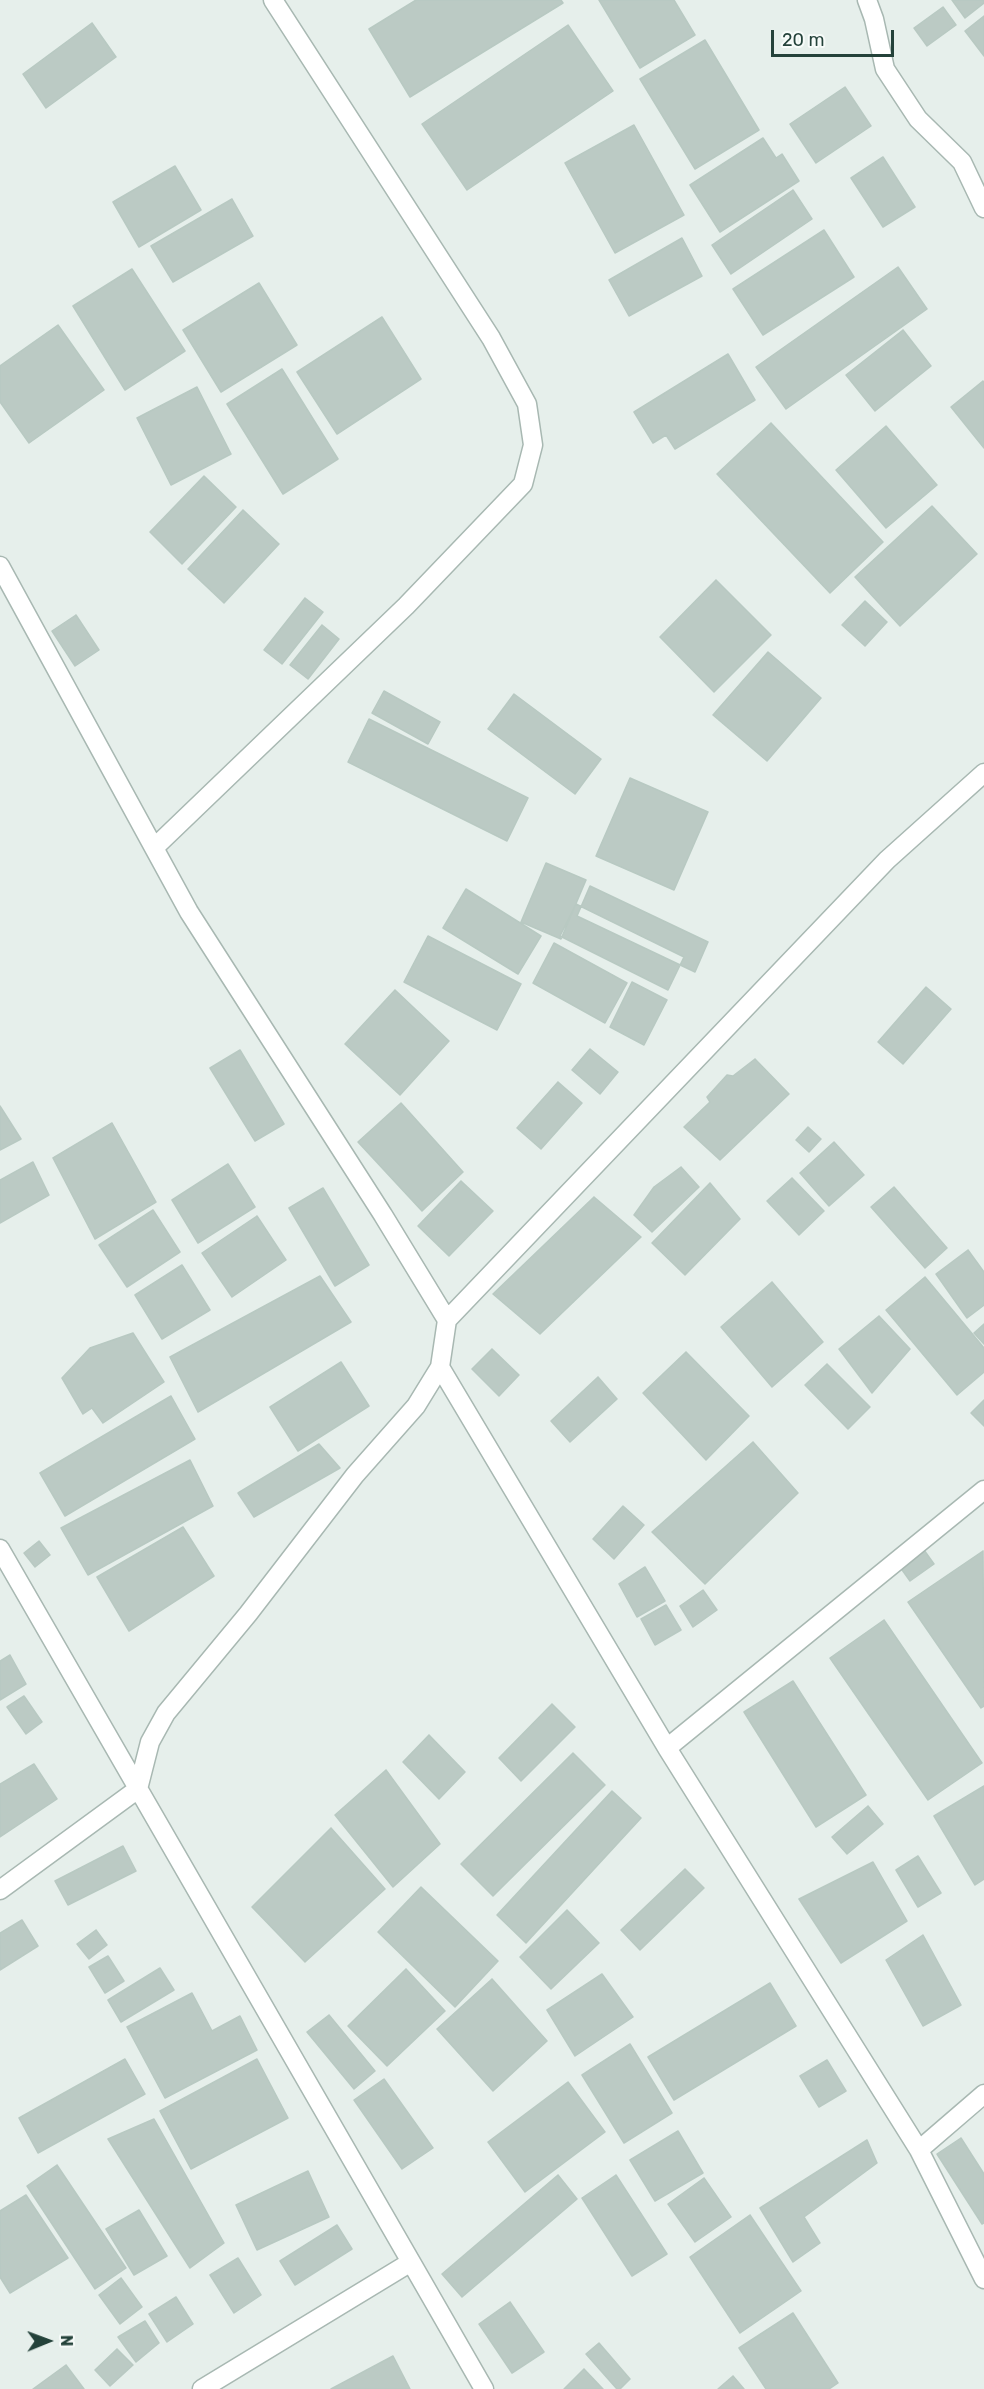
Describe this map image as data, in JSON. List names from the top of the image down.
{
  "scale_bar": "20 m",
  "north": "right"
}
